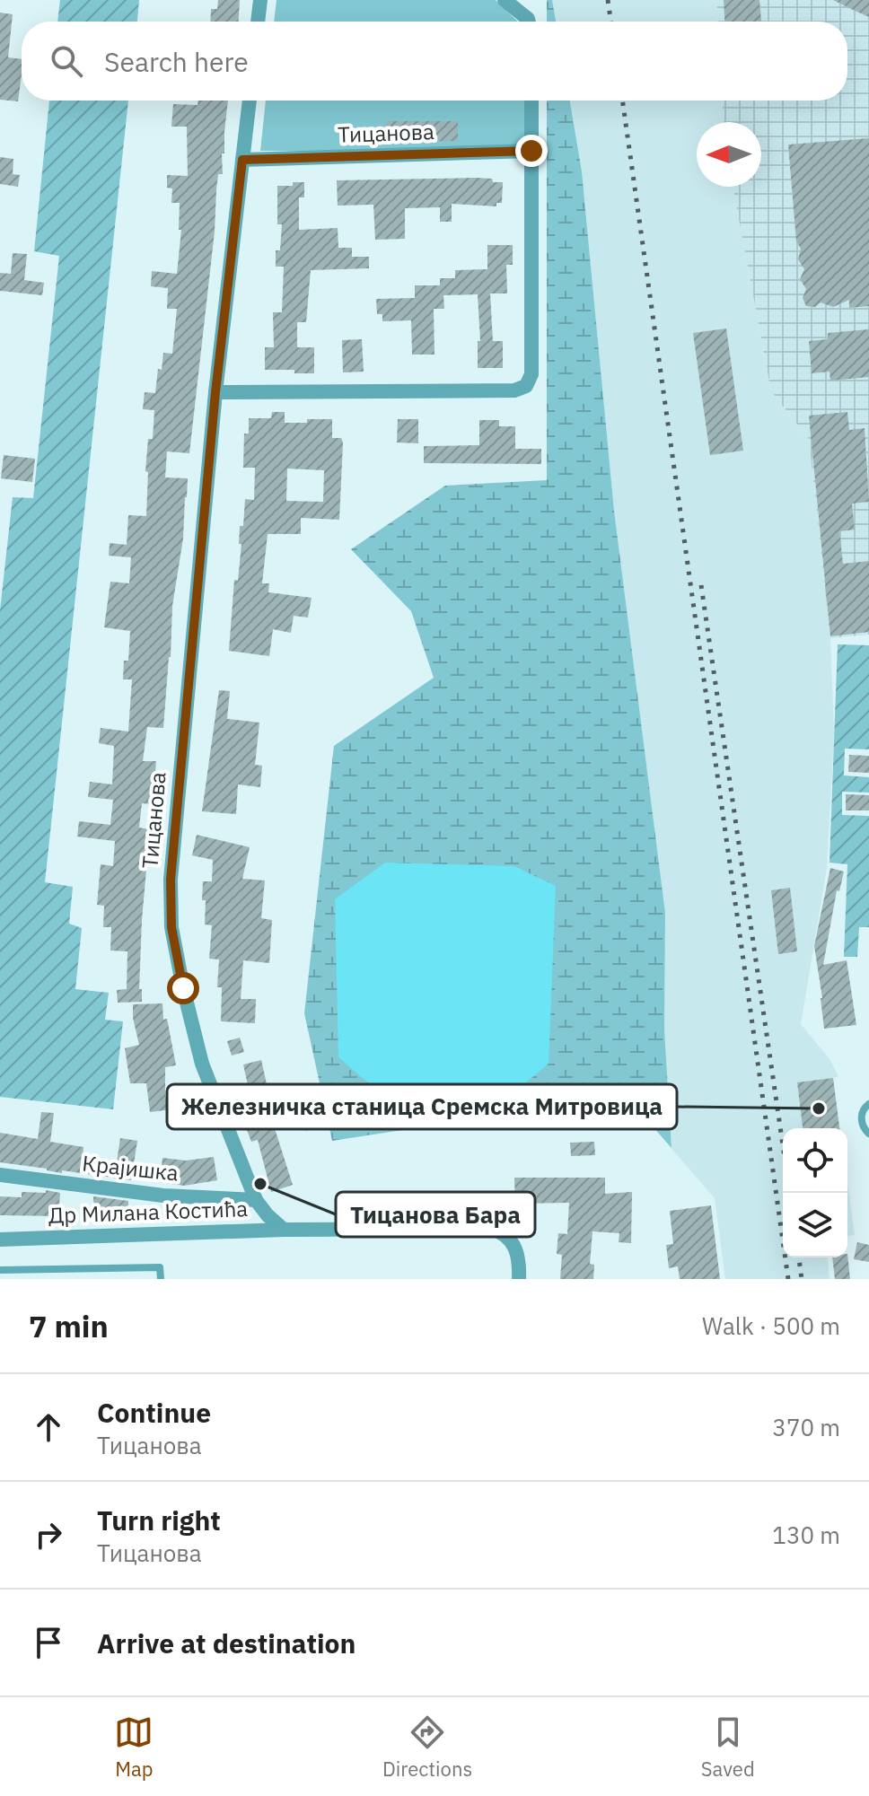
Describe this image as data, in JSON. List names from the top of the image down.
{
  "streets": {
    "street": ["Тицанова", "Крајишка", "Др Милана Костића"]
  },
  "crossings": [
    ["Тицанова", "Крајишка"],
    ["Тицанова", "Др Милана Костића"]
  ],
  "places": ["Железничка станица Сремска Митровица", "Тицанова Бара"],
  "north": "left",
  "page": {
    "search": "Search here",
    "heading": ["7 min", "Walk · 500 m"],
    "list": [
      ["Continue", "Тицанова", "370 m"],
      ["Turn right", "Тицанова", "130 m"],
      "Arrive at destination"
    ],
    "nav": ["Map", "Directions", "Saved"]
  }
}
